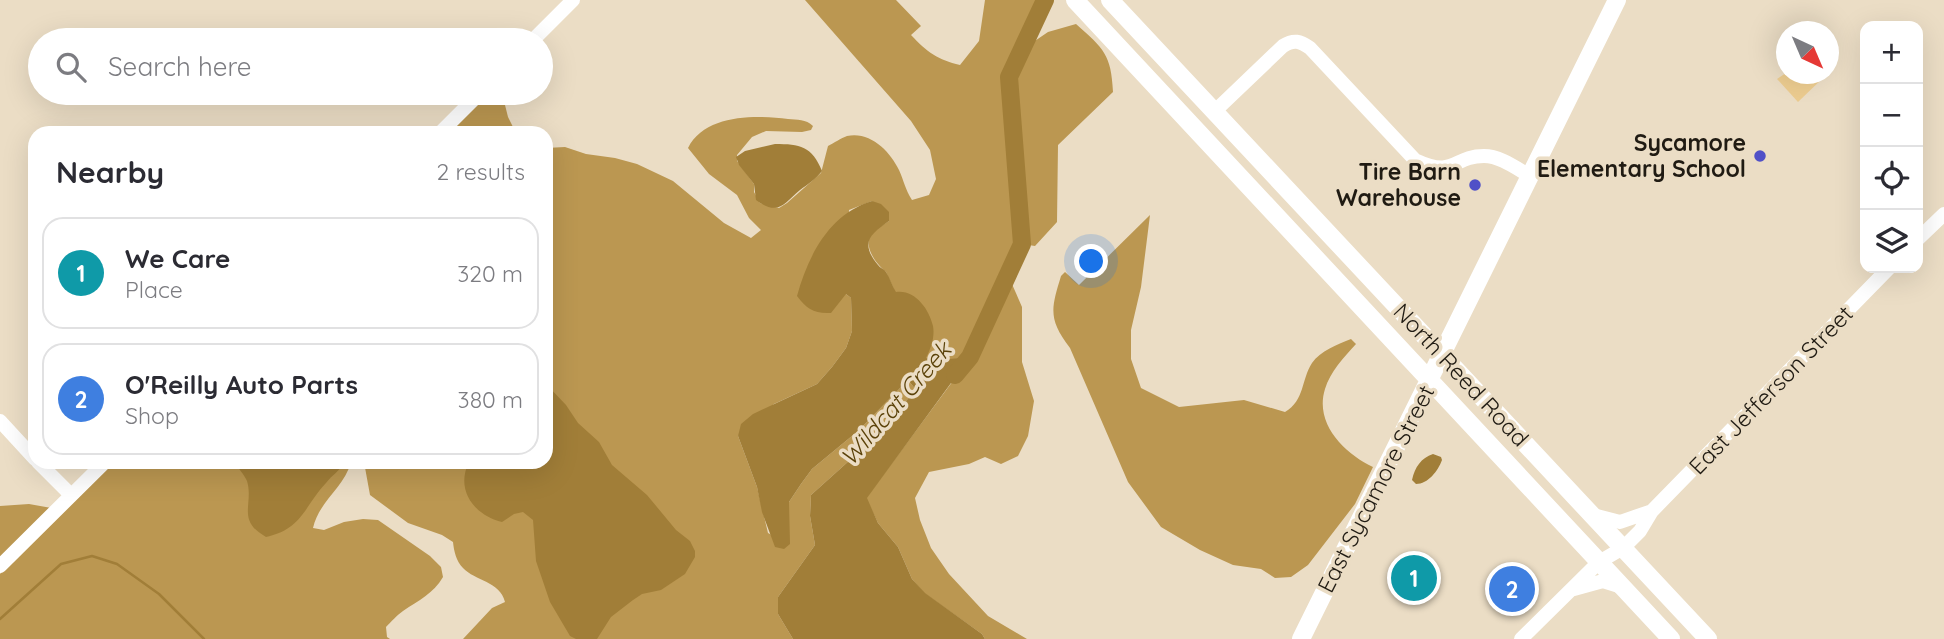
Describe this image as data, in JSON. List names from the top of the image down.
{
  "streets": {
    "main road": ["North Reed Road", "East Sycamore Street"],
    "street": ["East Jefferson Street"]
  },
  "crossings": [
    ["North Reed Road", "East Jefferson Street"],
    ["North Reed Road", "East Sycamore Street"]
  ],
  "water": ["Wildcat Creek"],
  "places": ["Sycamore Elementary School", "Tire Barn Warehouse"],
  "north": "bottom right",
  "page": {
    "map_buttons": ["+", "−"],
    "search": "Search here",
    "heading": ["Nearby", "2 results"],
    "list": [
      {
        "mark": "1",
        "name": "We Care",
        "note": "Place",
        "value": "320 m"
      },
      {
        "mark": "2",
        "name": "O'Reilly Auto Parts",
        "note": "Shop",
        "value": "380 m"
      }
    ],
    "pins": ["1", "2"]
  }
}
